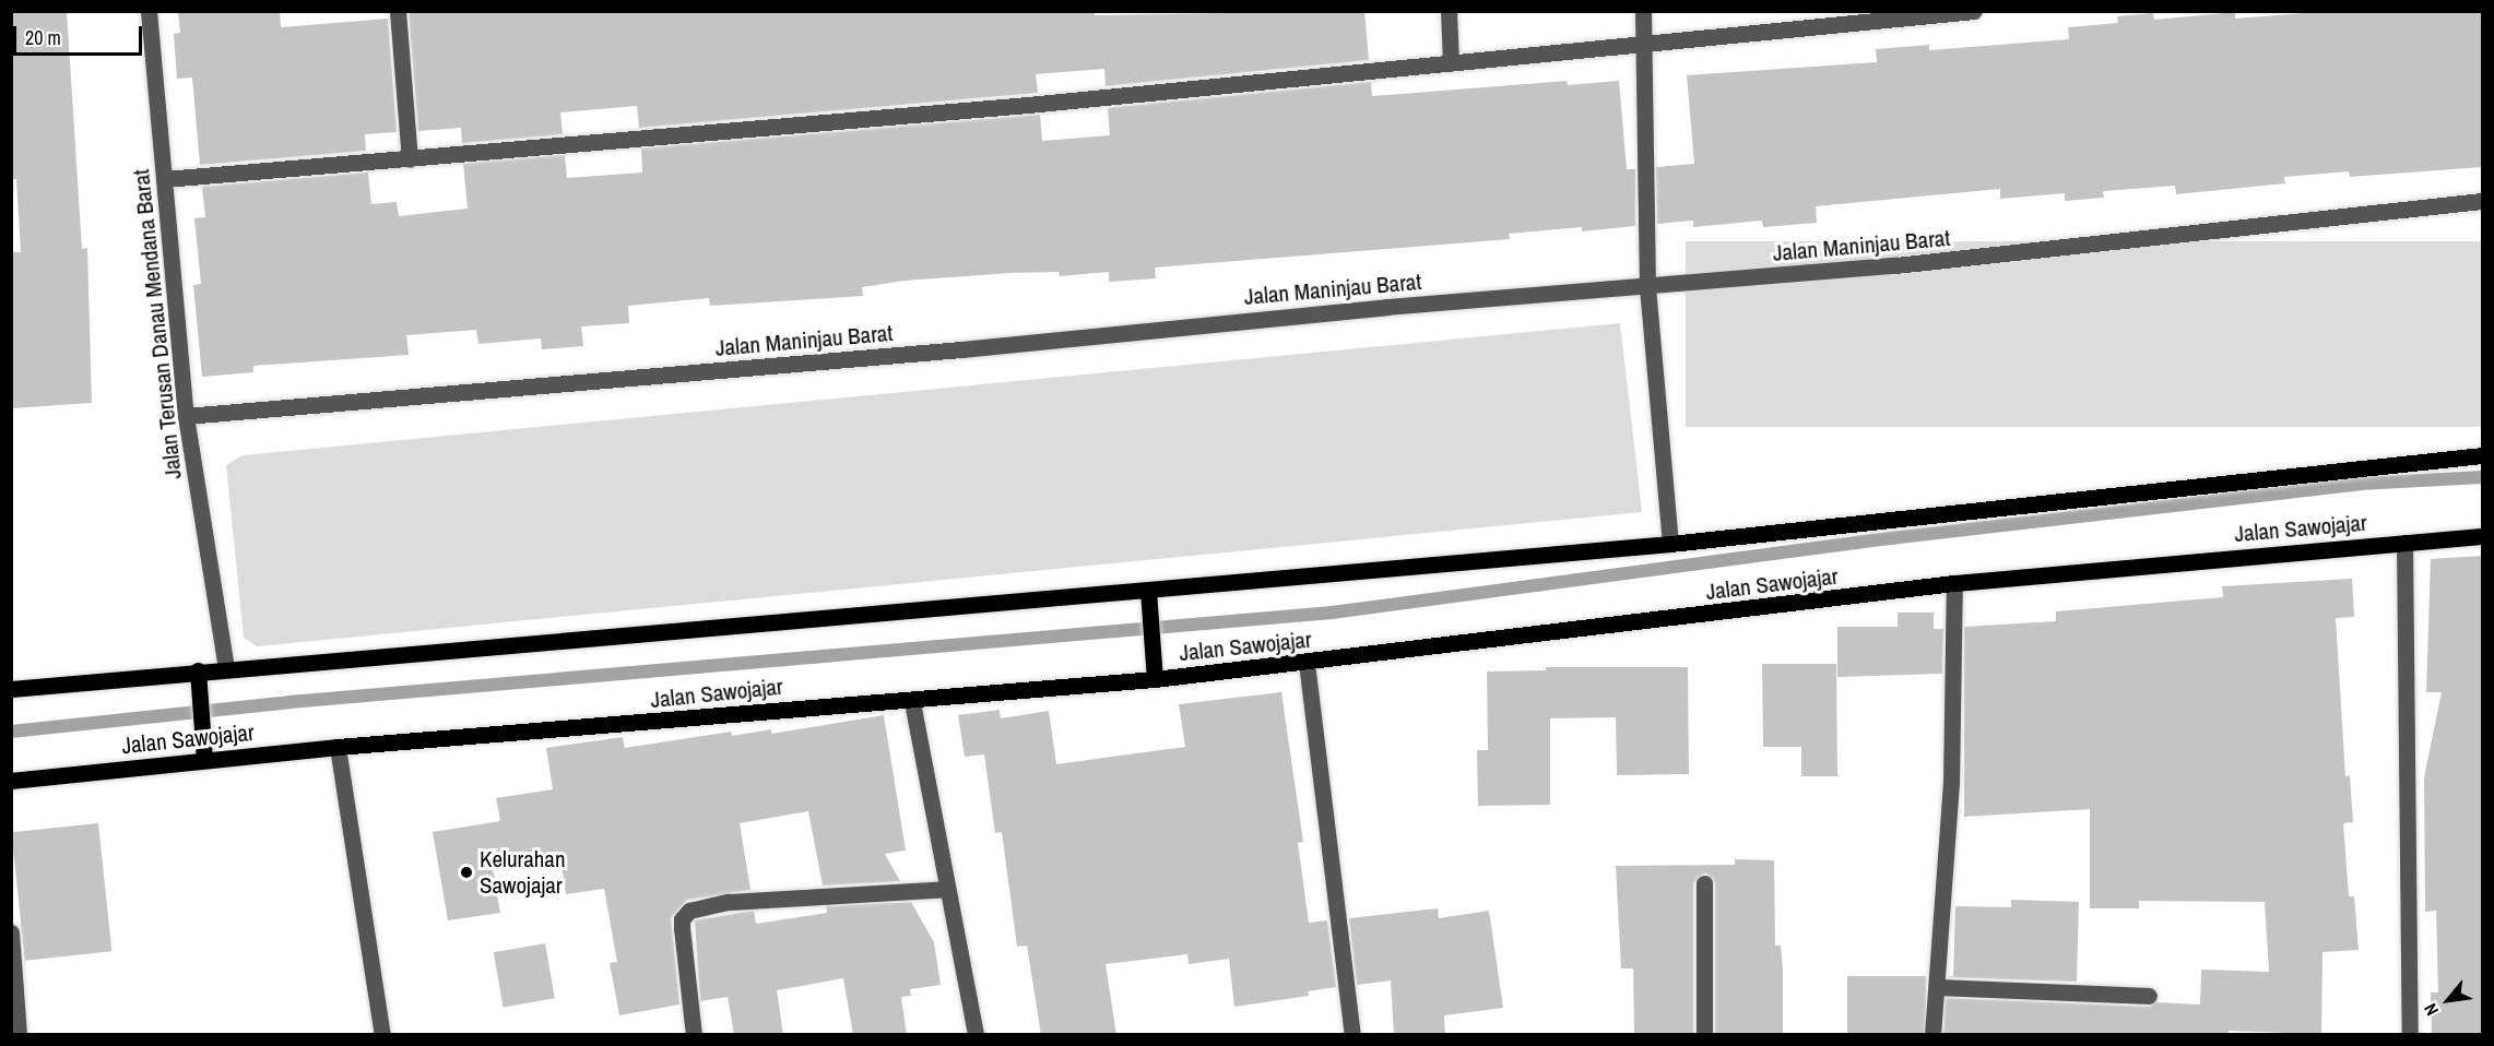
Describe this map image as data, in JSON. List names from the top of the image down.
{
  "streets": {
    "main road": ["Jalan Sawojajar"],
    "street": ["Jalan Maninjau Barat", "Jalan Terusan Danau Mendana Barat"]
  },
  "crossings": [
    ["Jalan Maninjau Barat", "Jalan Terusan Danau Mendana Barat"]
  ],
  "places": ["Kelurahan Sawojajar"],
  "scale_bar": "20 m",
  "north": "bottom left"
}
